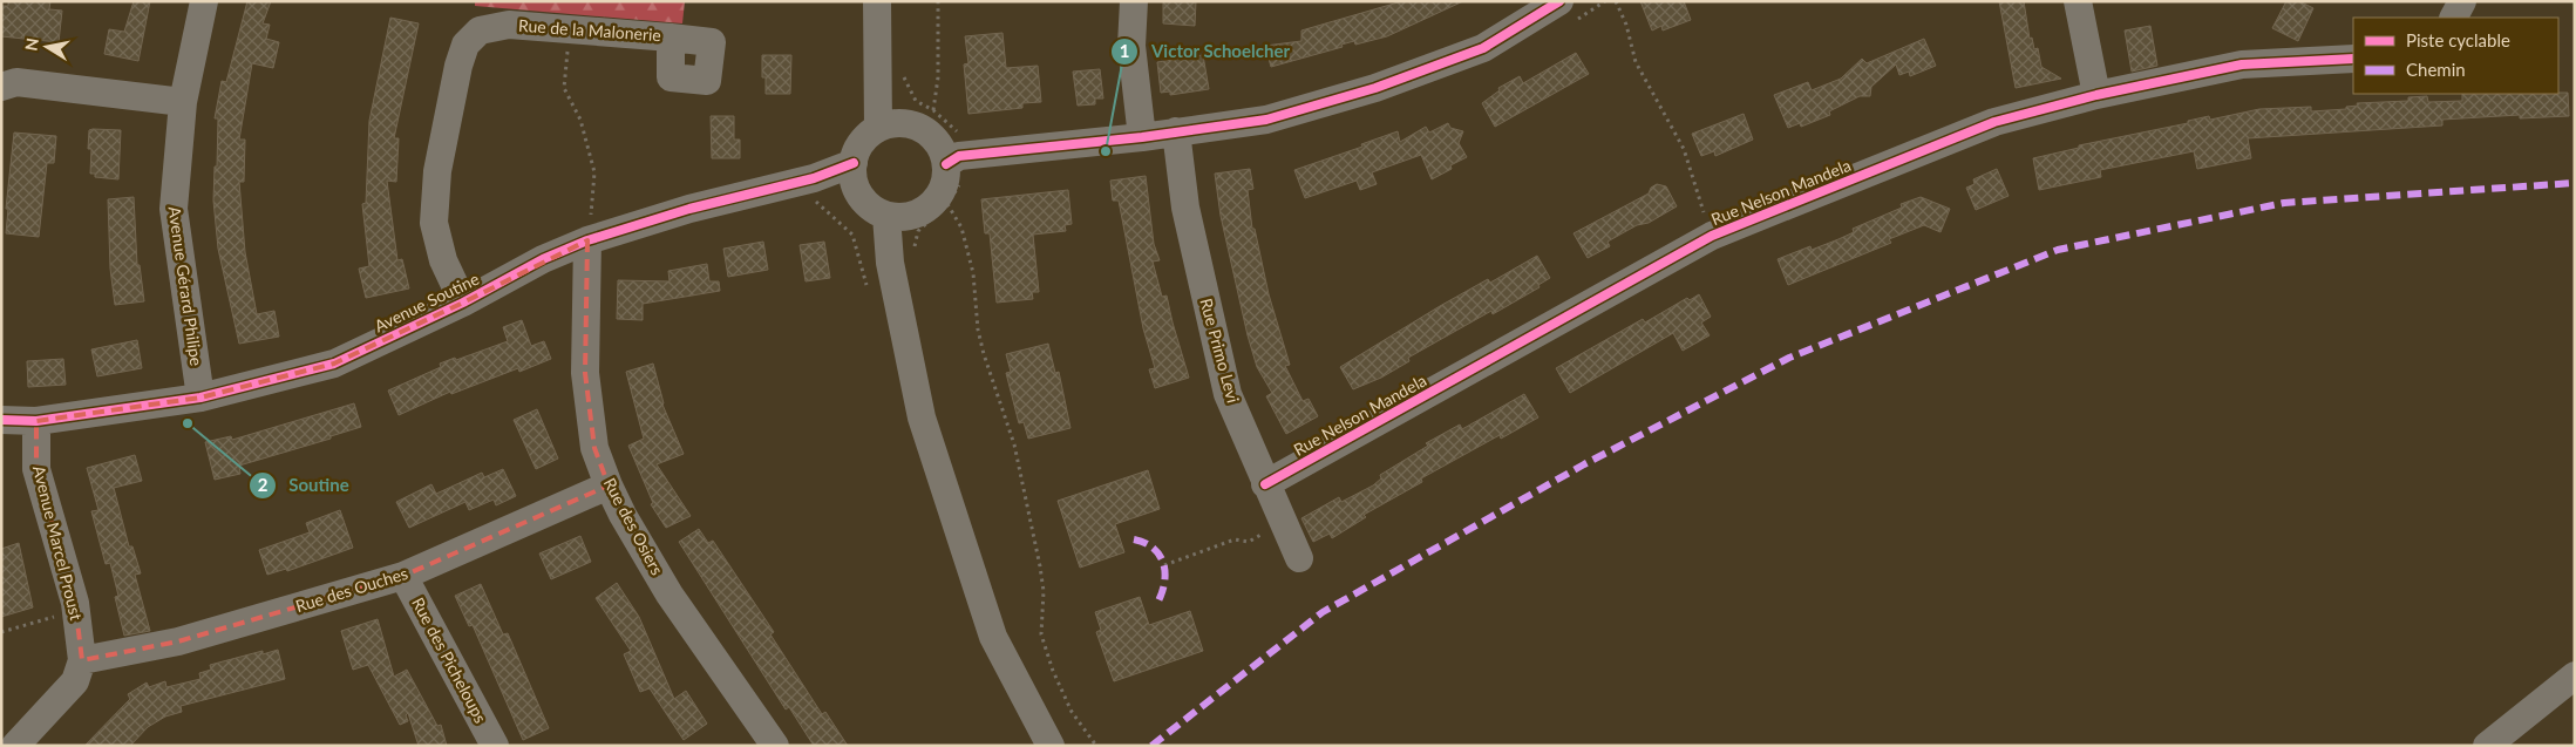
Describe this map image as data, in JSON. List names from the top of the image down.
{
  "streets": {
    "street": [
      "Rue de la Malonerie",
      "Rue Nelson Mandela",
      "Avenue Gérard Philipe",
      "Avenue Soutine",
      "Rue Primo Levi",
      "Rue des Osiers",
      "Avenue Marcel Proust",
      "Rue des Ouches",
      "Rue des Picheloups"
    ]
  },
  "crossings": [
    ["Rue de la Malonerie", "Avenue Soutine"],
    ["Rue Nelson Mandela", "Rue Primo Levi"],
    ["Avenue Gérard Philipe", "Avenue Soutine"],
    ["Avenue Soutine", "Rue des Osiers"],
    ["Avenue Soutine", "Avenue Marcel Proust"],
    ["Rue des Osiers", "Rue des Ouches"],
    ["Avenue Marcel Proust", "Rue des Ouches"],
    ["Rue des Ouches", "Rue des Picheloups"]
  ],
  "places": ["Victor Schoelcher", "Soutine"],
  "legend": ["Piste cyclable", "Chemin"],
  "north": "left"
}
